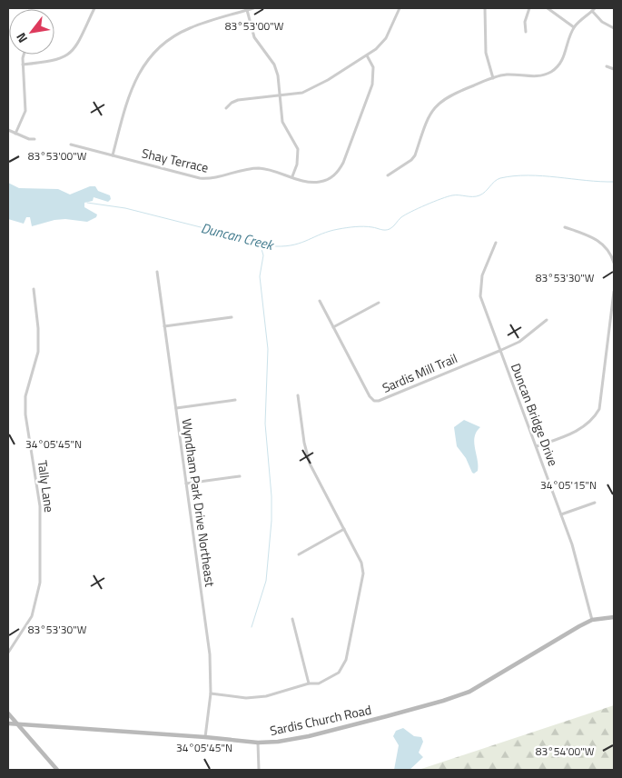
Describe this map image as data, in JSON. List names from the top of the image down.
{
  "streets": {
    "street": [
      "Shay Terrace",
      "Sardis Mill Trail",
      "Duncan Bridge Drive",
      "Tally Lane",
      "Wyndham Park Drive Northeast",
      "Sardis Church Road"
    ]
  },
  "crossings": [
    ["Sardis Mill Trail", "Duncan Bridge Drive"],
    ["Duncan Bridge Drive", "Sardis Church Road"],
    ["Wyndham Park Drive Northeast", "Sardis Church Road"]
  ],
  "water": ["Duncan Creek"],
  "north": "bottom left",
  "coordinates": [
    "83°53'00\"W",
    "83°53'30\"W",
    "34°05'45\"N",
    "34°05'15\"N",
    "83°54'00\"W"
  ]
}
